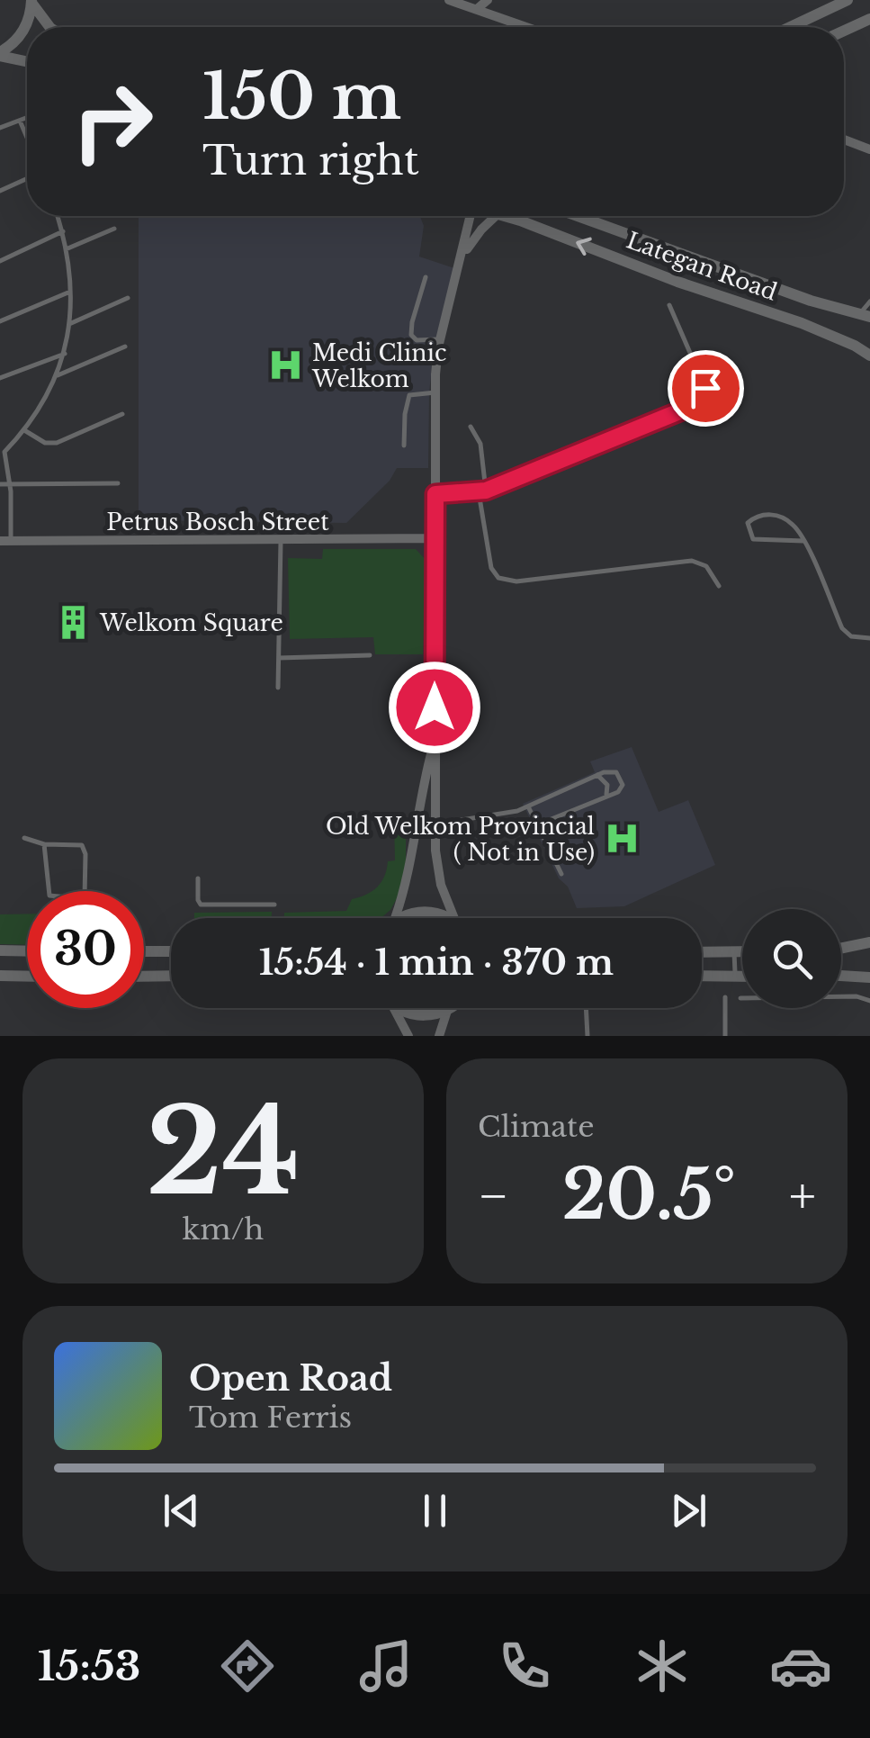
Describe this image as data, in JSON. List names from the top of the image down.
{
  "streets": {
    "street": ["Lategan Road", "Petrus Bosch Street"]
  },
  "places": {
    "hospital": ["Medi Clinic Welkom", "Old Welkom Provincial ( Not in Use)"],
    "building": ["Welkom Square"]
  },
  "page": {
    "turn": ["150 m", "Turn right"],
    "limit": "30",
    "trip": "15:54 · 1 min · 370 m",
    "tile": [
      ["24", "km/h"],
      "Climate"
    ],
    "heat": ["−", "20.5°", "+"],
    "song": ["Open Road", "Tom Ferris"],
    "tabs": "15:53"
  }
}
